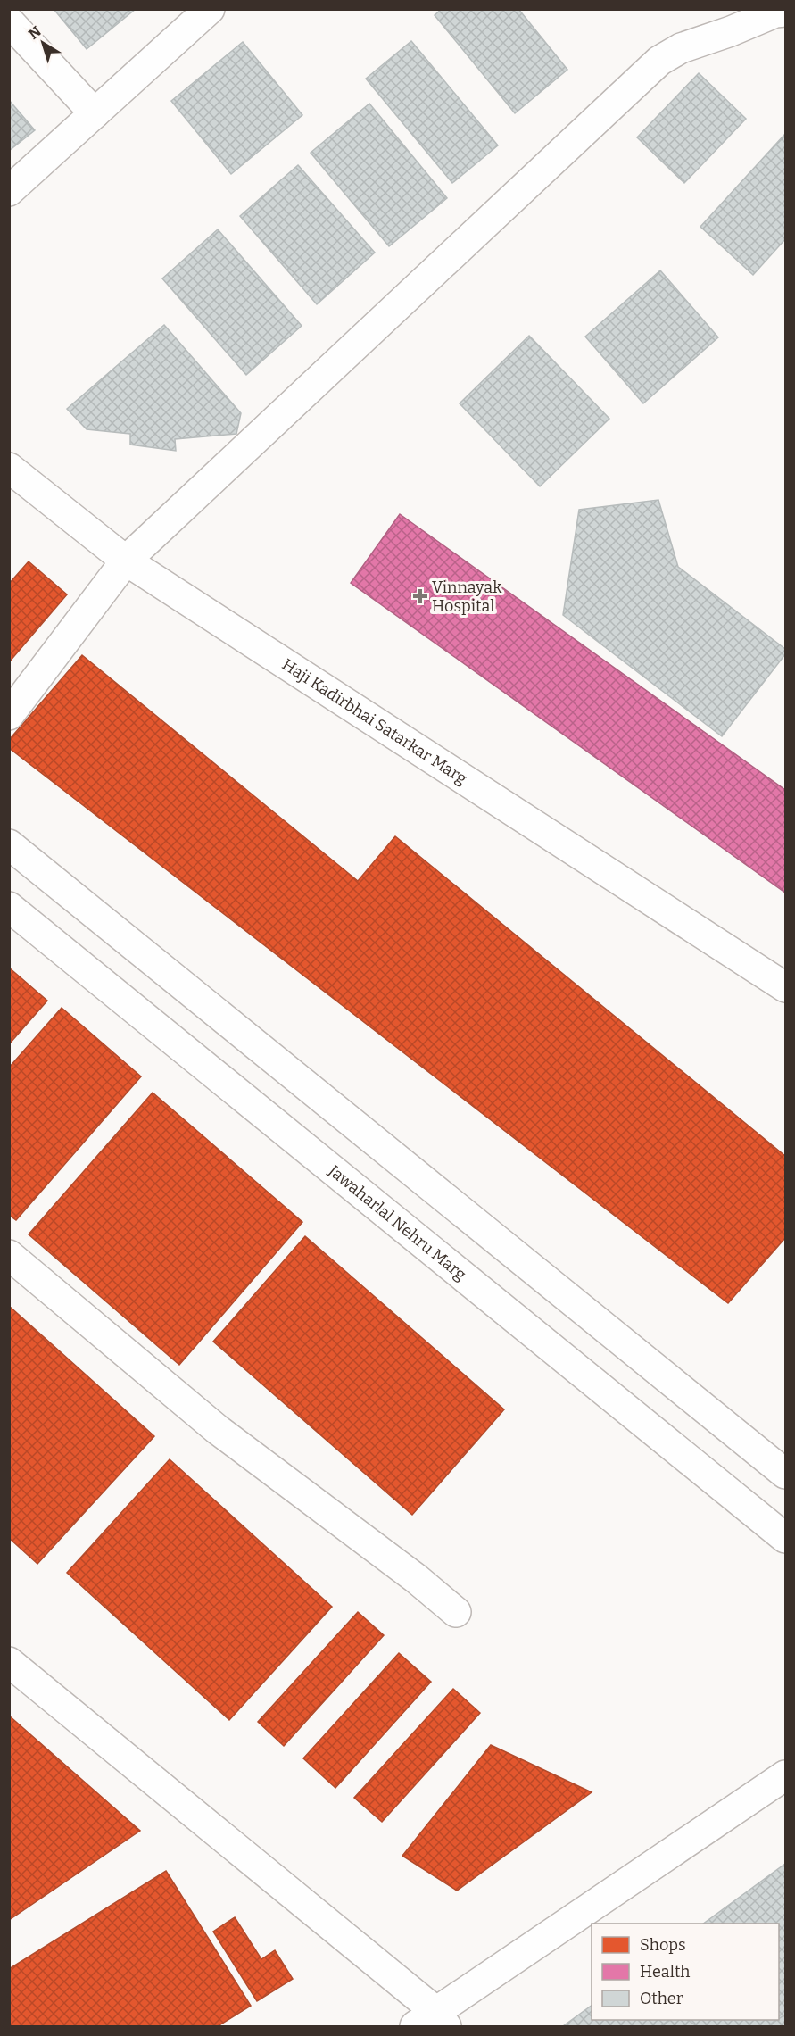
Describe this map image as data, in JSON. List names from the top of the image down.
{
  "streets": {
    "street": ["Haji Kadirbhai Satarkar Marg", "Jawaharlal Nehru Marg"]
  },
  "places": {
    "health": ["Vinnayak Hospital"]
  },
  "legend": ["Shops", "Health", "Other"],
  "north": "top left"
}
